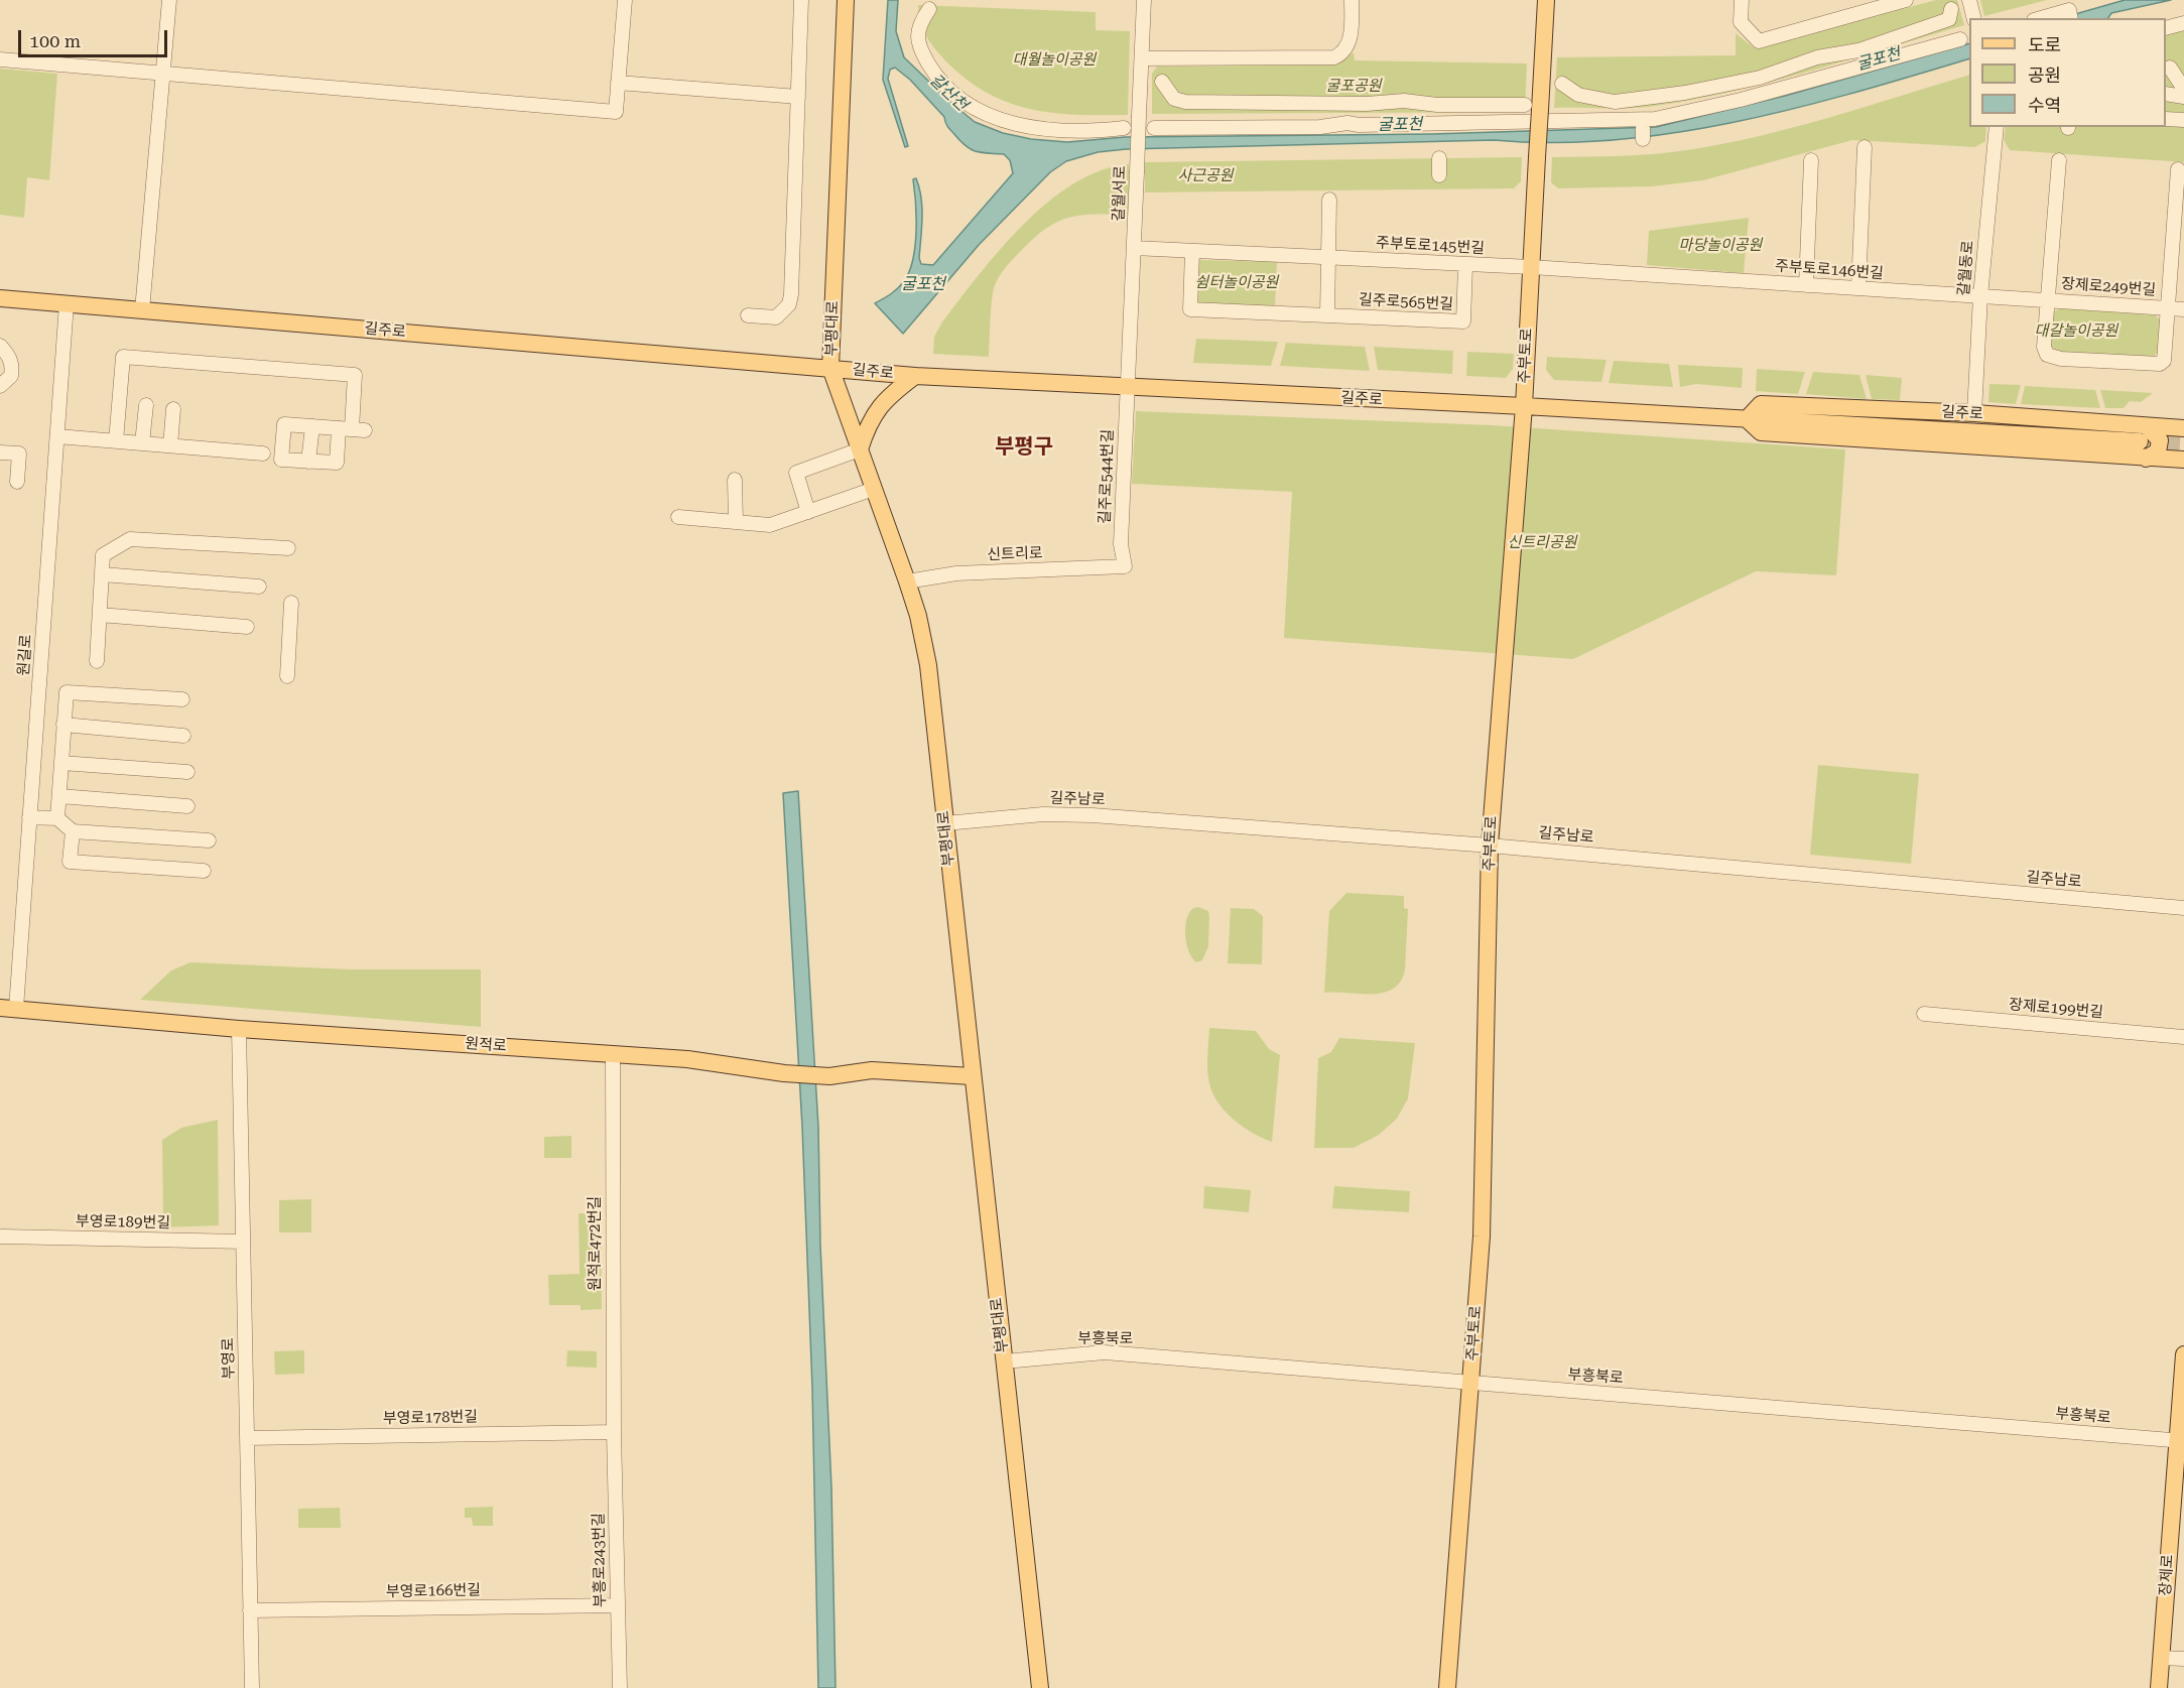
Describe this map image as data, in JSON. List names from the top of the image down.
{
  "streets": {
    "main road": [
      "부평대로",
      "길주로",
      "주부토로",
      "원적로",
      "장제로"
    ],
    "street": [
      "갈월서로",
      "주부토로145번길",
      "갈월동로",
      "주부토로146번길",
      "장제로249번길",
      "길주로565번길",
      "길주로544번길",
      "신트리로",
      "원길로",
      "길주남로",
      "장제로199번길",
      "부영로189번길",
      "원적로472번길",
      "부흥북로",
      "부영로",
      "부영로178번길",
      "부흥로243번길",
      "부영로166번길"
    ]
  },
  "crossings": [
    ["갈월서로", "주부토로145번길"],
    ["갈월서로", "길주로"],
    ["갈월서로", "길주로544번길"],
    ["주부토로145번길", "주부토로146번길"],
    ["주부토로145번길", "길주로565번길"],
    ["주부토로145번길", "주부토로"],
    ["갈월동로", "주부토로146번길"],
    ["갈월동로", "장제로249번길"],
    ["갈월동로", "길주로"],
    ["주부토로146번길", "장제로249번길"],
    ["주부토로146번길", "주부토로"],
    ["부평대로", "길주로"],
    ["부평대로", "신트리로"],
    ["부평대로", "길주남로"],
    ["부평대로", "원적로"],
    ["부평대로", "부흥북로"],
    ["길주로", "주부토로"],
    ["길주로", "길주로544번길"],
    ["길주로", "원길로"],
    ["주부토로", "길주남로"],
    ["주부토로", "부흥북로"],
    ["길주로544번길", "신트리로"],
    ["원길로", "원적로"],
    ["원적로", "원적로472번길"],
    ["원적로", "부영로"],
    ["부영로189번길", "부영로"],
    ["원적로472번길", "부영로178번길"],
    ["원적로472번길", "부흥로243번길"],
    ["부흥북로", "장제로"],
    ["부영로", "부영로178번길"],
    ["부영로", "부영로166번길"],
    ["부영로178번길", "부흥로243번길"],
    ["부흥로243번길", "부영로166번길"]
  ],
  "districts": ["부평구"],
  "water": ["굴포천", "갈산천"],
  "parks": [
    "대월놀이공원",
    "굴포공원",
    "사근공원",
    "마당놀이공원",
    "쉼터놀이공원",
    "대갈놀이공원",
    "신트리공원"
  ],
  "legend": ["도로", "공원", "수역"],
  "scale_bar": "100 m"
}
